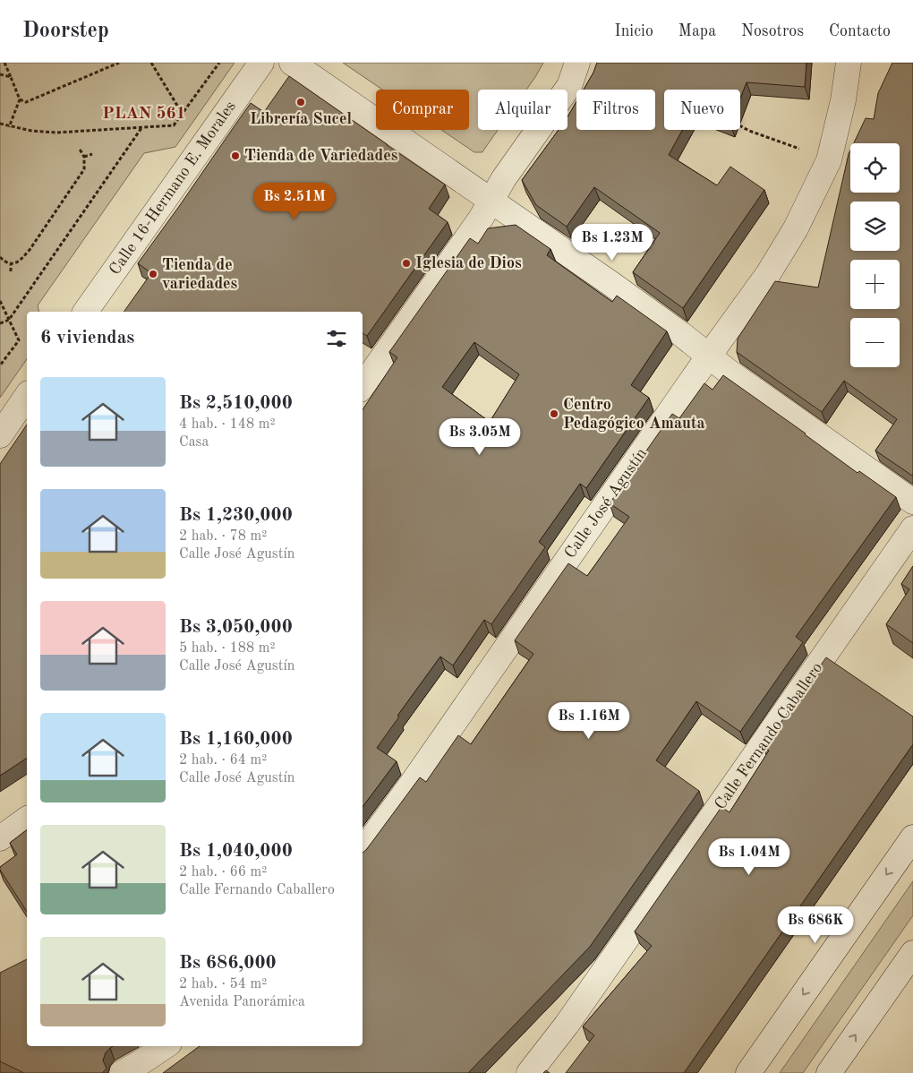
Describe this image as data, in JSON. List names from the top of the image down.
{
  "streets": {
    "street": ["Calle 16-Hermano E. Morales", "Calle José Agustín", "Calle Fernando Caballero"]
  },
  "districts": ["PLAN 561"],
  "places": [
    "Librería Sucel",
    "Tienda de Variedades",
    "Iglesia de Dios",
    "Tienda de variedades",
    "Centro Pedagógico Amauta"
  ],
  "page": {
    "header": "Doorstep",
    "nav": [
      "Inicio",
      "Mapa",
      "Nosotros",
      "Contacto"
    ],
    "chip": [
      "Comprar",
      "Alquilar",
      "Filtros",
      "Nuevo"
    ],
    "map_buttons": ["+", "−"],
    "price": [
      "Bs 2.51M",
      "Bs 1.23M",
      "Bs 3.05M",
      "Bs 1.16M",
      "Bs 1.04M",
      "Bs 686K"
    ],
    "heading": "6 viviendas",
    "list": [
      {
        "name": "Bs 2,510,000",
        "note": "4 hab. · 148 m² · Casa"
      },
      {
        "name": "Bs 1,230,000",
        "note": "2 hab. · 78 m² · Calle José Agustín"
      },
      {
        "name": "Bs 3,050,000",
        "note": "5 hab. · 188 m² · Calle José Agustín"
      },
      {
        "name": "Bs 1,160,000",
        "note": "2 hab. · 64 m² · Calle José Agustín"
      },
      {
        "name": "Bs 1,040,000",
        "note": "2 hab. · 66 m² · Calle Fernando Caballero"
      },
      {
        "name": "Bs 686,000",
        "note": "2 hab. · 54 m² · Avenida Panorámica"
      }
    ]
  }
}
